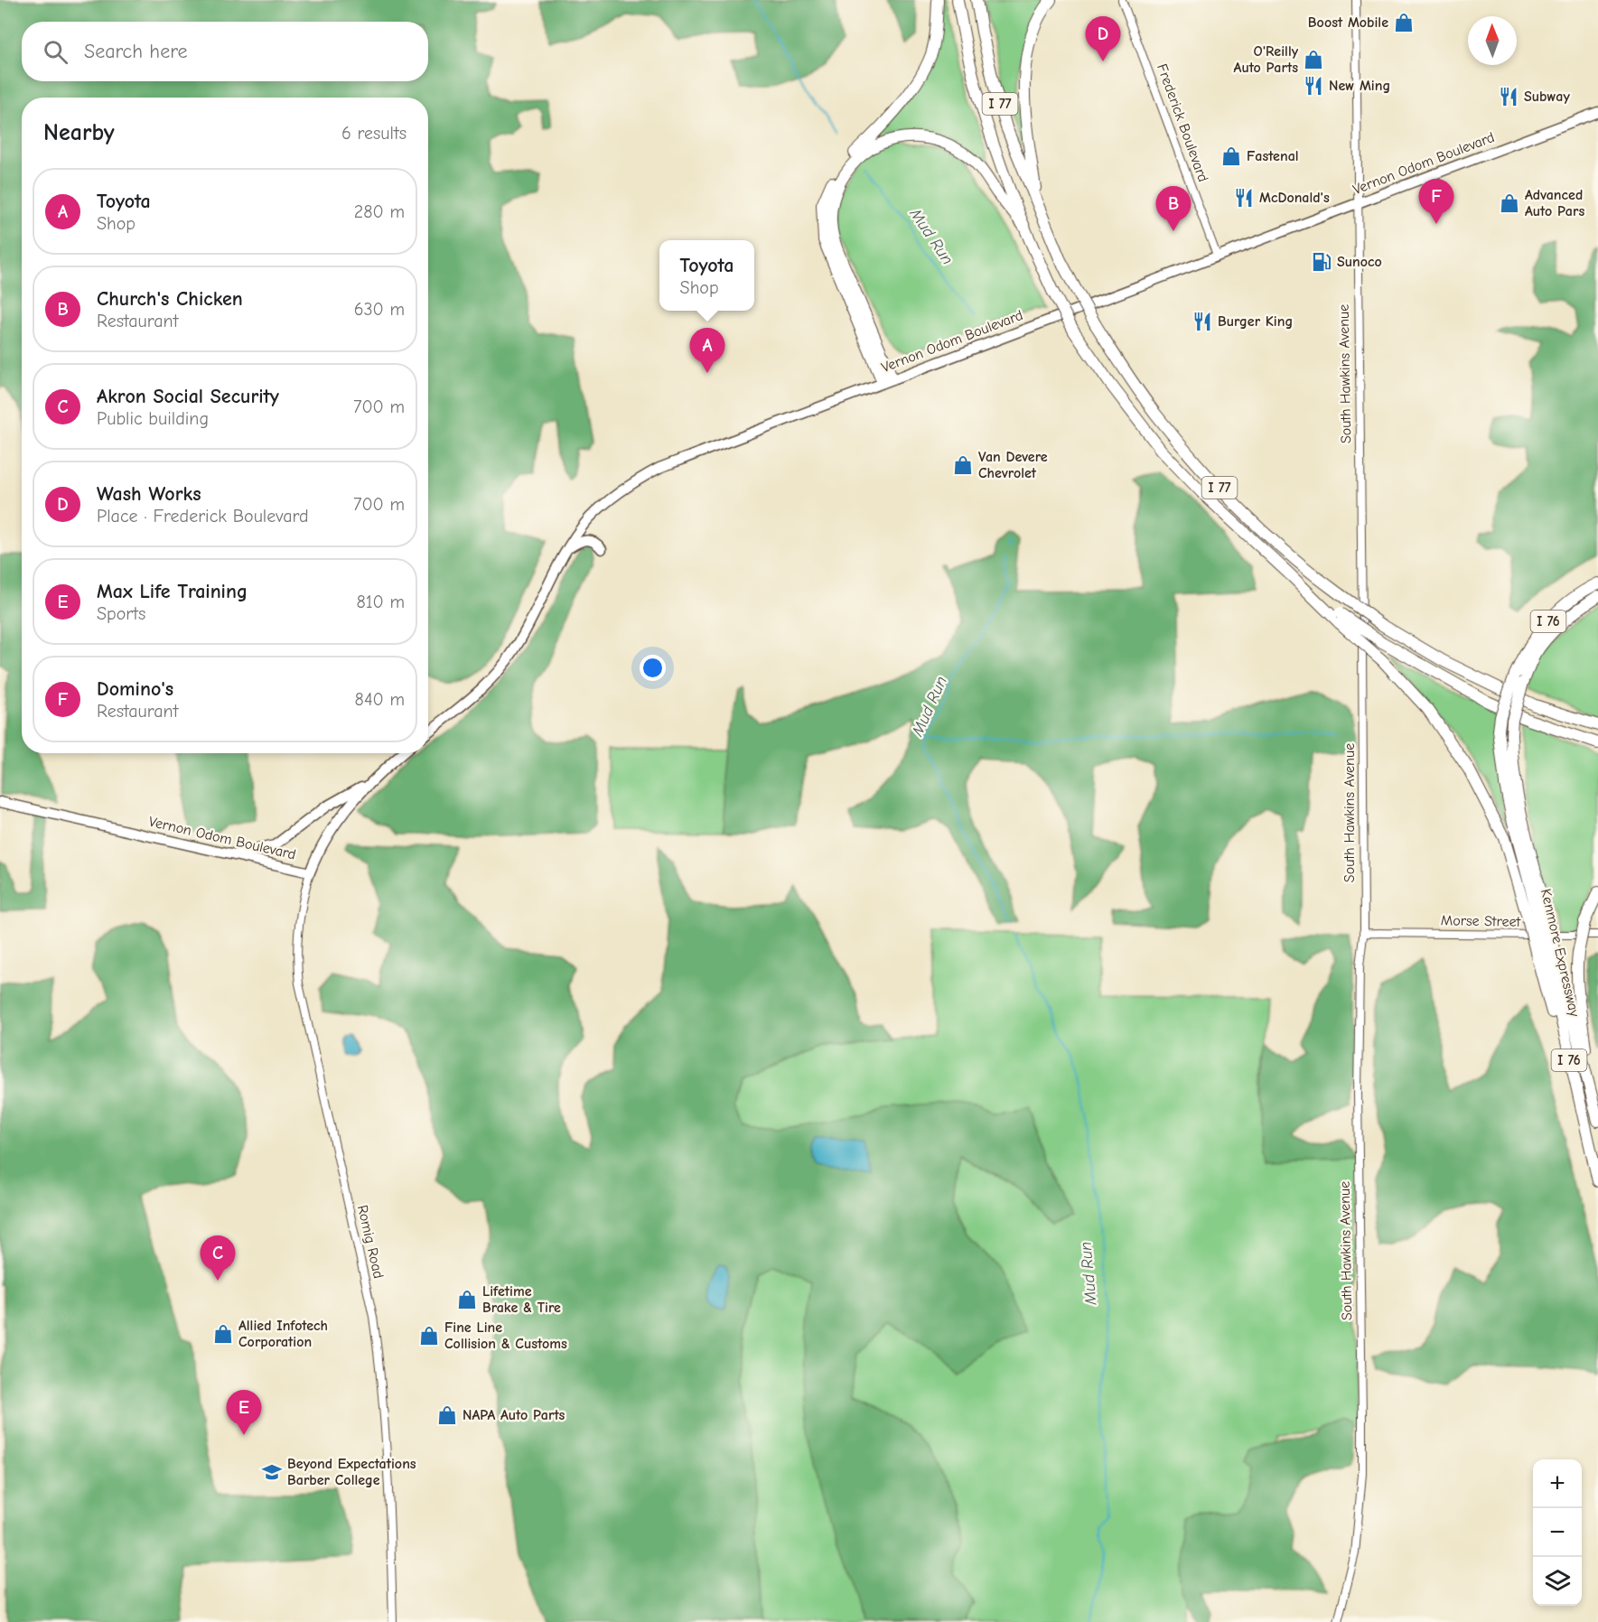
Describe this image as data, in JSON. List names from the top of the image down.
{
  "streets": {
    "highway": ["I 77", "I 76", "Kenmore Expressway"],
    "main road": ["Vernon Odom Boulevard"],
    "street": [
      "Frederick Boulevard",
      "South Hawkins Avenue",
      "Morse Street",
      "Romig Road"
    ]
  },
  "crossings": [
    ["Frederick Boulevard", "Vernon Odom Boulevard"],
    ["Vernon Odom Boulevard", "South Hawkins Avenue"],
    ["Vernon Odom Boulevard", "Romig Road"],
    ["South Hawkins Avenue", "Morse Street"],
    ["I 76", "Kenmore Expressway"]
  ],
  "water": ["Mud Run"],
  "places": {
    "shop": [
      "Boost Mobile",
      "O'Reilly Auto Parts",
      "Fastenal",
      "Advanced Auto Pars",
      "Van Devere Chevrolet",
      "Lifetime Brake & Tire",
      "Allied Infotech Corporation",
      "Fine Line Collision & Customs",
      "NAPA Auto Parts"
    ],
    "restaurant": [
      "New Ming",
      "Subway",
      "McDonald's",
      "Burger King"
    ],
    "fuel station": ["Sunoco"],
    "school or university": ["Beyond Expectations Barber College"]
  },
  "north": "top",
  "page": {
    "pins": [
      "D",
      "F",
      "B",
      "A",
      "C",
      "E"
    ],
    "search": "Search here",
    "heading": ["Nearby", "6 results"],
    "list": [
      {
        "mark": "A",
        "name": "Toyota",
        "note": "Shop",
        "value": "280 m"
      },
      {
        "mark": "B",
        "name": "Church's Chicken",
        "note": "Restaurant",
        "value": "630 m"
      },
      {
        "mark": "C",
        "name": "Akron Social Security",
        "note": "Public building",
        "value": "700 m"
      },
      {
        "mark": "D",
        "name": "Wash Works",
        "note": "Place · Frederick Boulevard",
        "value": "700 m"
      },
      {
        "mark": "E",
        "name": "Max Life Training",
        "note": "Sports",
        "value": "810 m"
      },
      {
        "mark": "F",
        "name": "Domino's",
        "note": "Restaurant",
        "value": "840 m"
      }
    ],
    "popup": ["Toyota", "Shop"],
    "map_buttons": ["+", "−"]
  }
}
